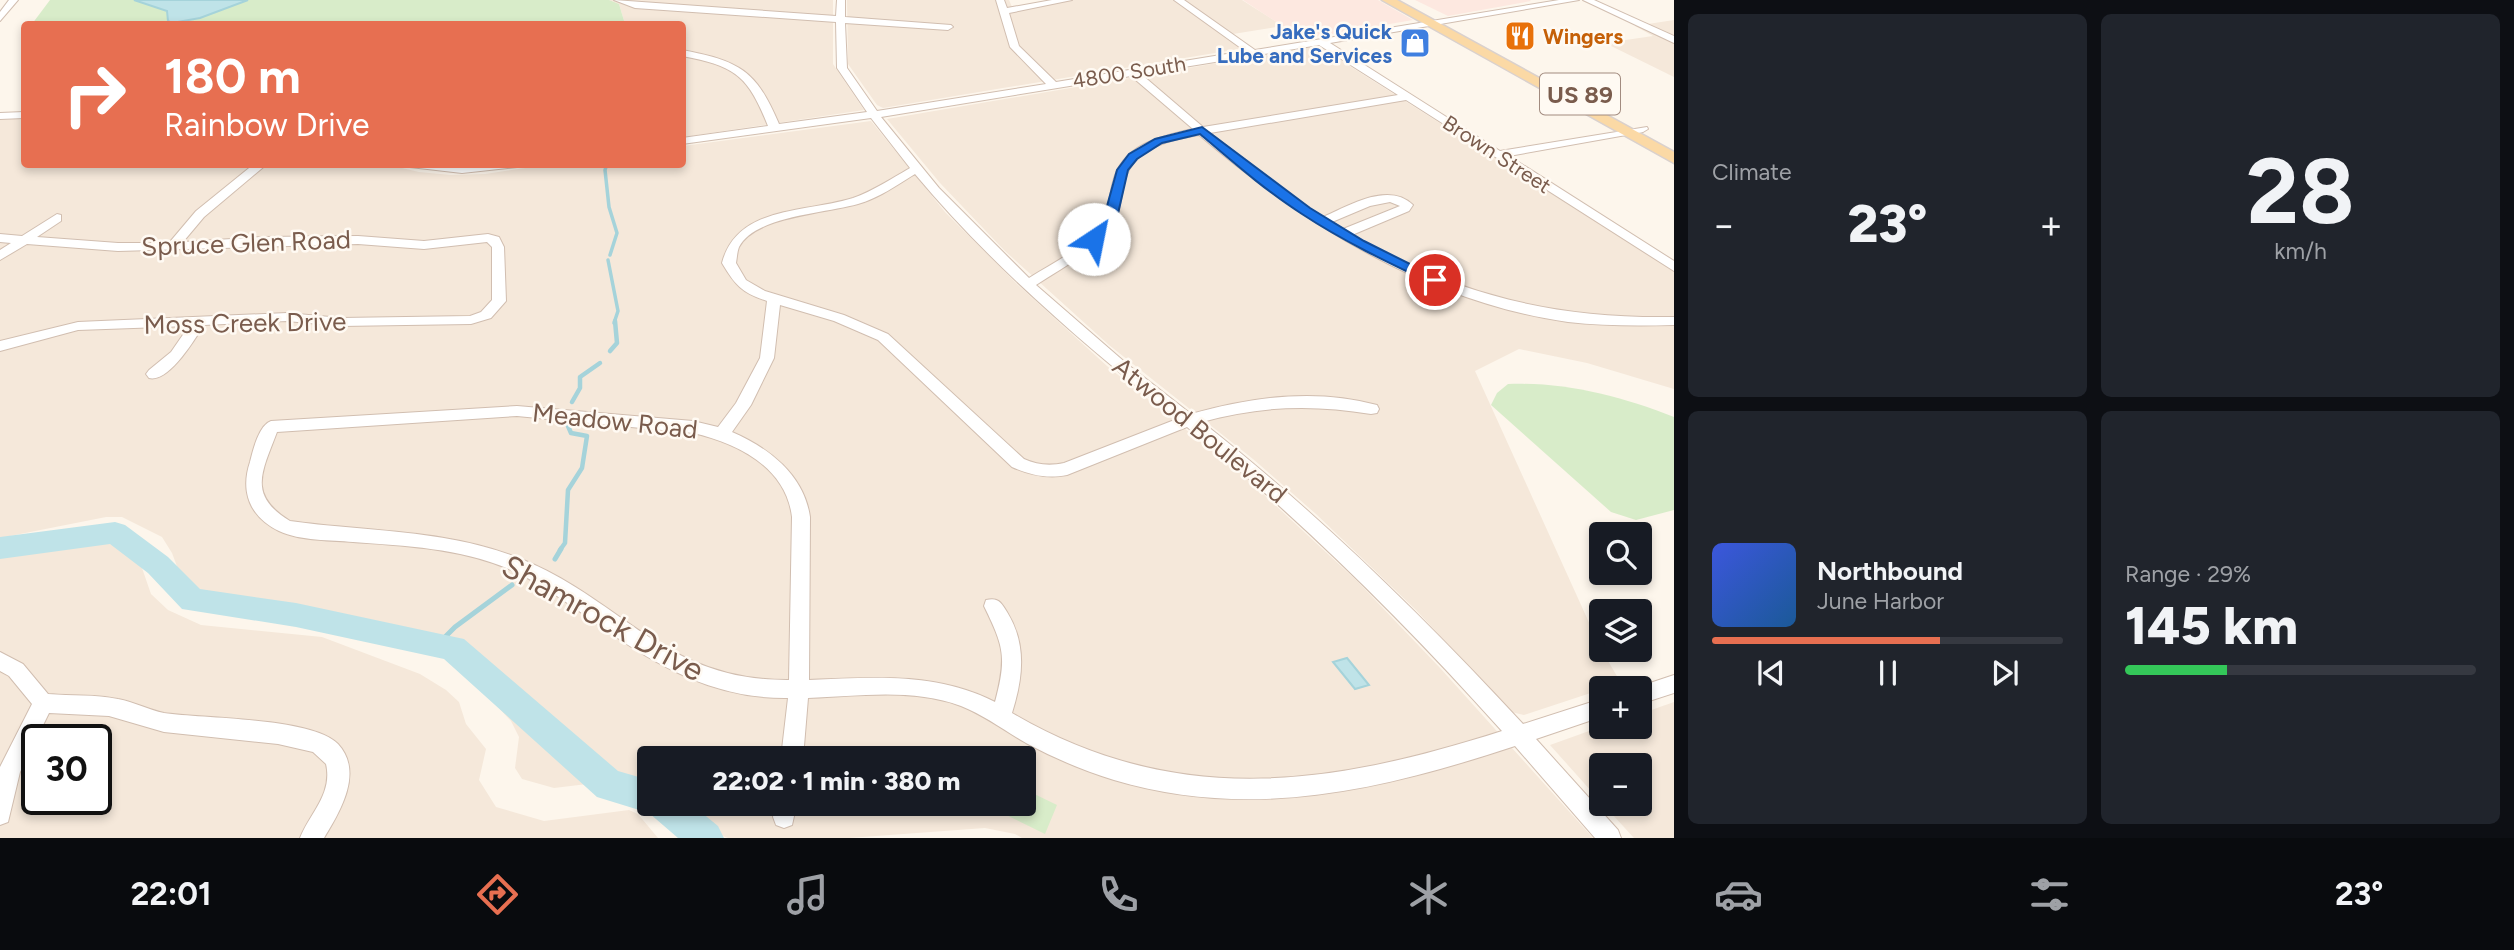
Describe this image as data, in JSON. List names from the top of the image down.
{
  "streets": {
    "main road": ["US 89"],
    "street": [
      "4800 South",
      "Brown Street",
      "Spruce Glen Road",
      "Moss Creek Drive",
      "Meadow Road",
      "Atwood Boulevard",
      "Shamrock Drive"
    ]
  },
  "crossings": [
    ["4800 South", "US 89"],
    ["4800 South", "Brown Street"],
    ["4800 South", "Atwood Boulevard"],
    ["Spruce Glen Road", "Moss Creek Drive"],
    ["Meadow Road", "Shamrock Drive"],
    ["Atwood Boulevard", "Shamrock Drive"]
  ],
  "places": {
    "restaurant": ["Wingers"],
    "shop": ["Jake's Quick Lube and Services"]
  },
  "page": {
    "tile": [
      "Climate",
      ["28", "km/h"],
      ["Range · 29%", "145 km"]
    ],
    "turn": ["180 m", "Rainbow Drive"],
    "heat": ["−", "23°", "+"],
    "map_buttons": ["+", "−"],
    "song": ["Northbound", "June Harbor"],
    "limit": "30",
    "trip": "22:02 · 1 min · 380 m",
    "tabs": ["22:01", "23°"]
  }
}
